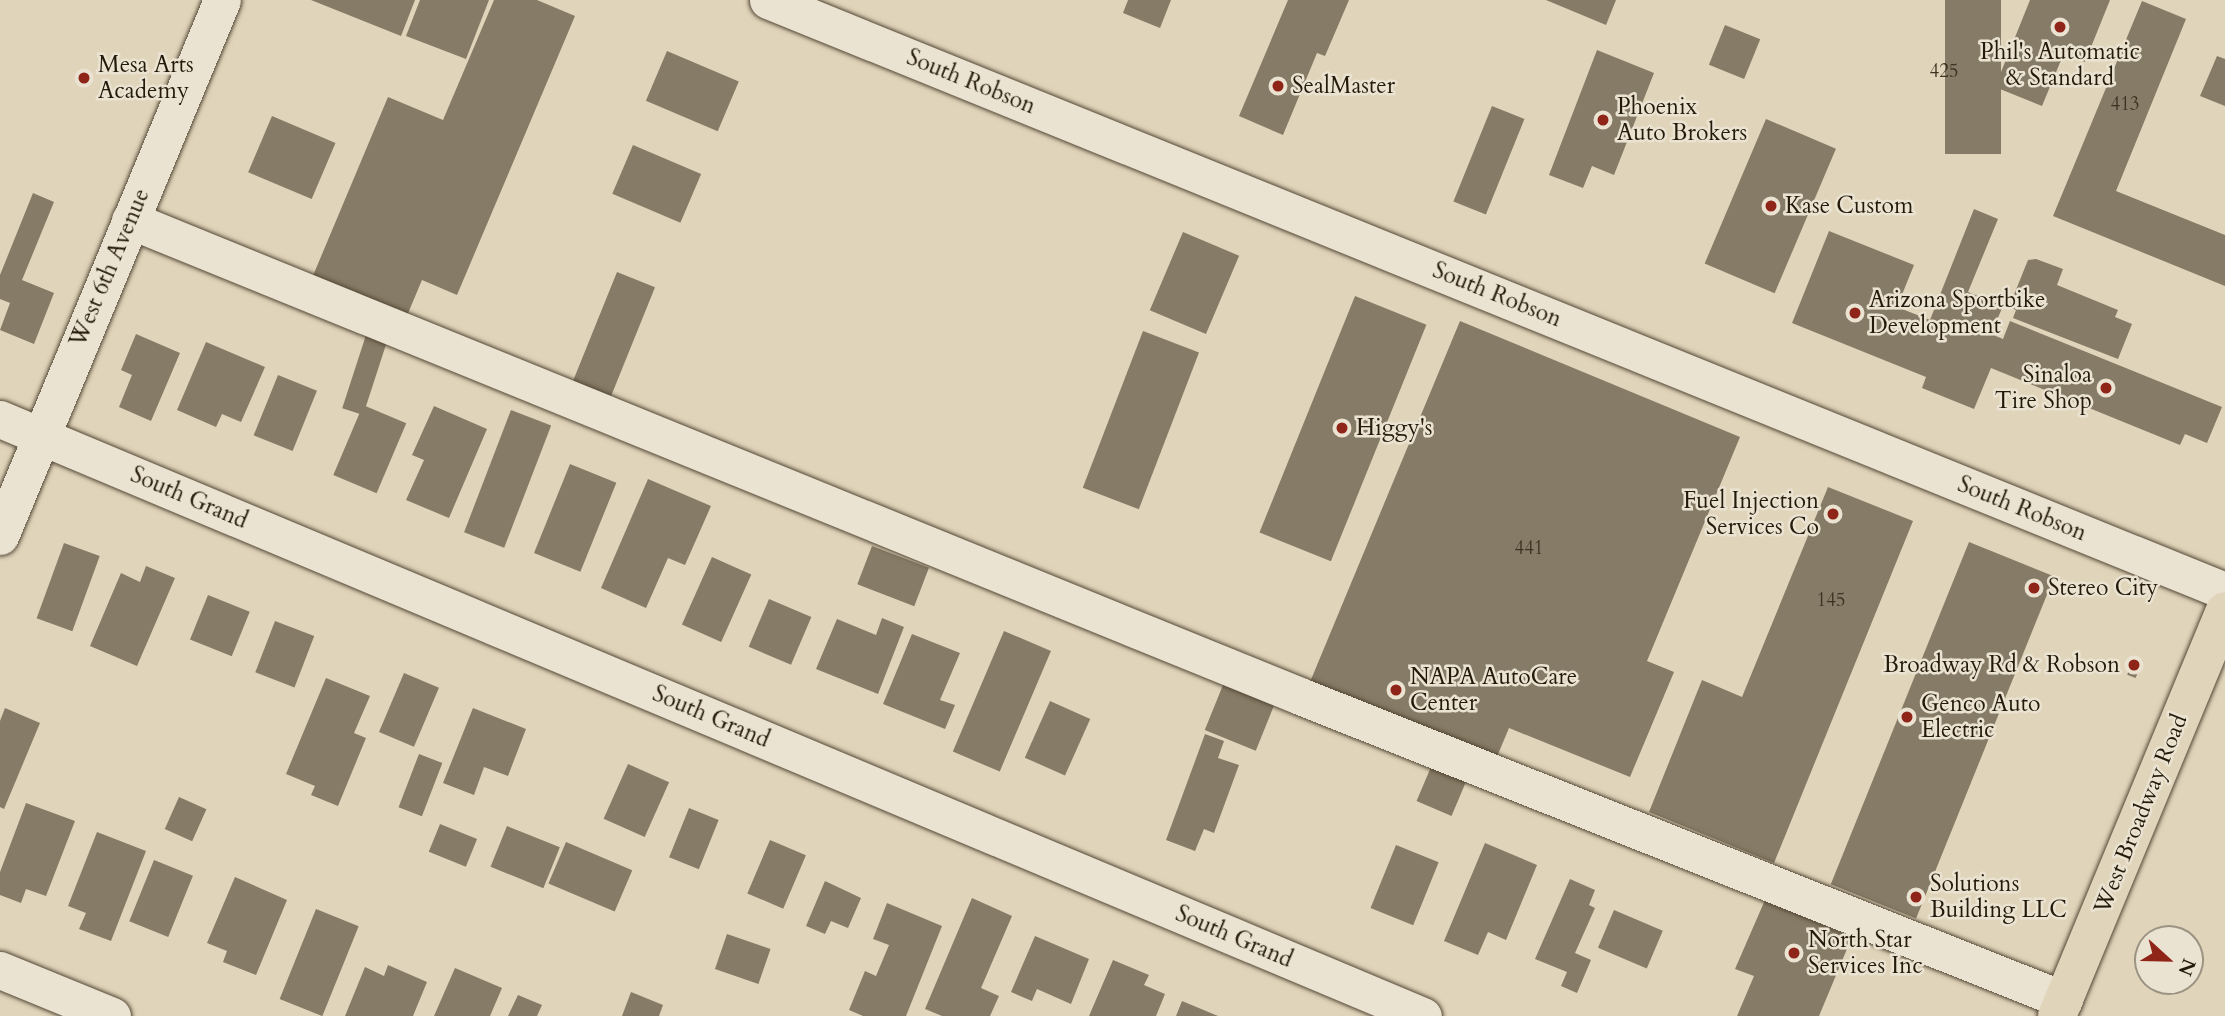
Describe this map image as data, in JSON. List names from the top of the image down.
{
  "streets": {
    "main road": ["West Broadway Road"],
    "street": ["South Robson", "West 6th Avenue", "South Grand"]
  },
  "crossings": [
    ["West 6th Avenue", "South Grand"]
  ],
  "places": [
    "Phil's Automatic & Standard",
    "Mesa Arts Academy",
    "SealMaster",
    "Phoenix Auto Brokers",
    "Kase Custom",
    "Arizona Sportbike Development",
    "Sinaloa Tire Shop",
    "Higgy's",
    "Fuel Injection Services Co",
    "Stereo City",
    "Broadway Rd & Robson",
    "NAPA AutoCare Center",
    "Genco Auto Electric",
    "Solutions Building LLC",
    "North Star Services Inc"
  ],
  "house_numbers": [
    "425",
    "413",
    "441",
    "145"
  ],
  "north": "right"
}
